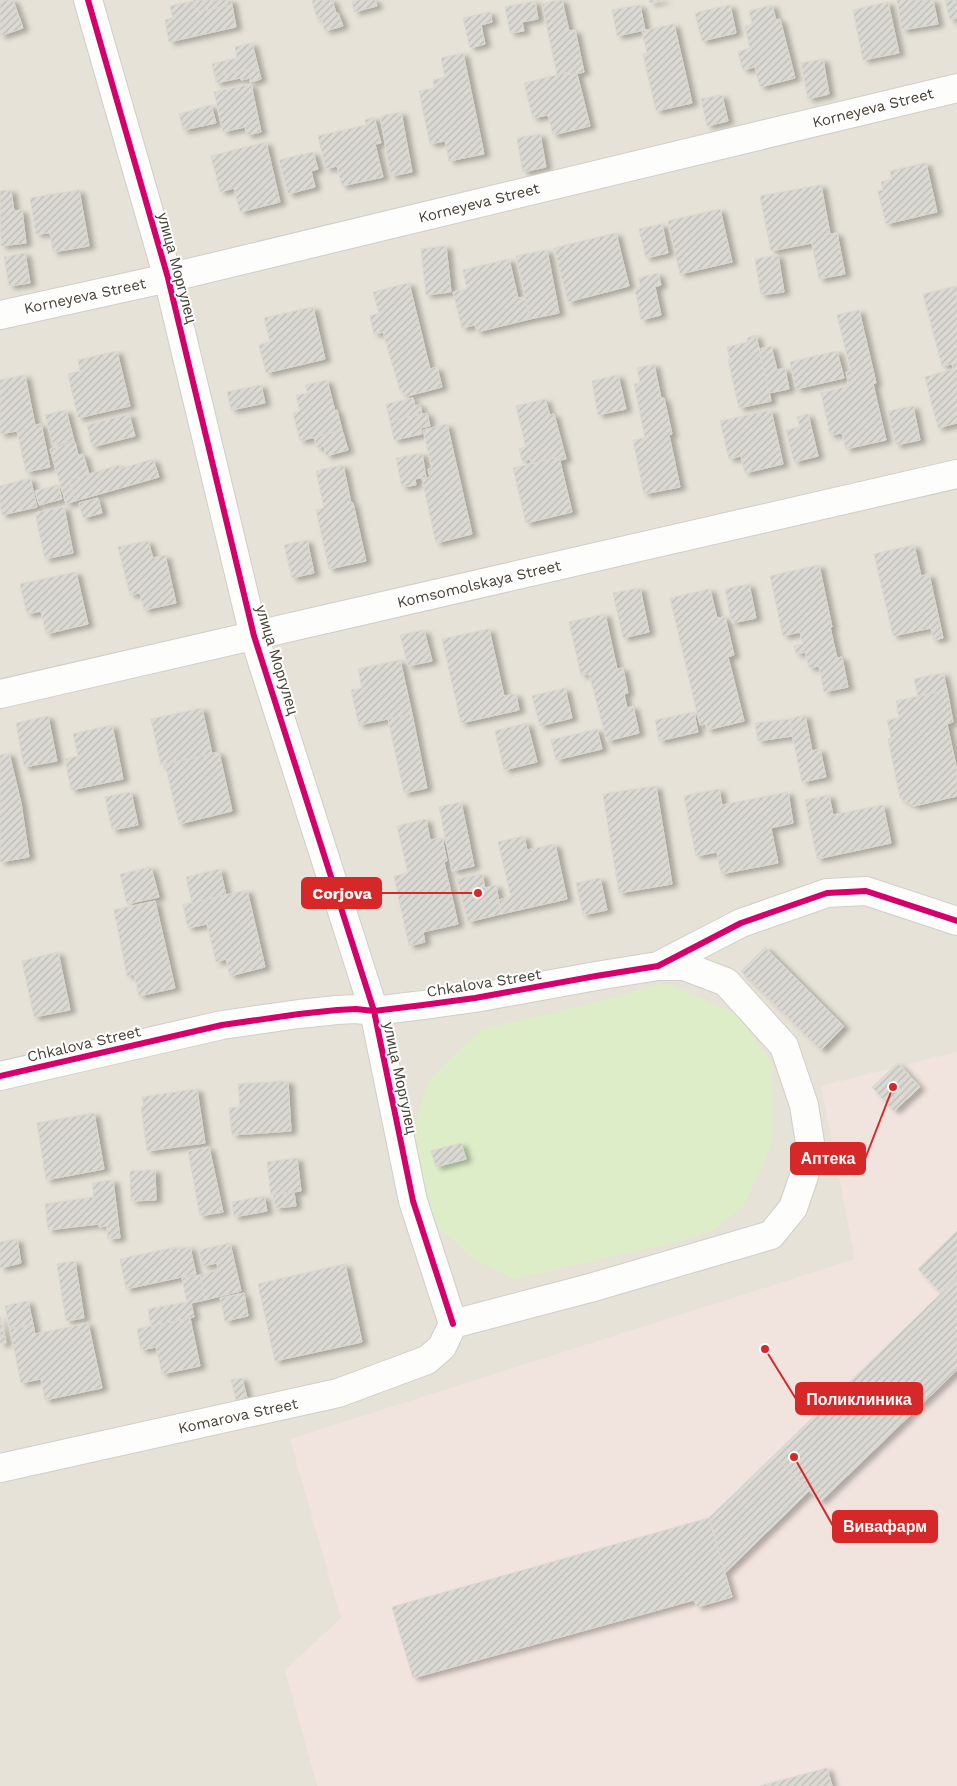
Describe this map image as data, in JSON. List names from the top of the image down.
{
  "streets": {
    "street": [
      "Korneyeva Street",
      "улица Моргулец",
      "Komsomolskaya Street",
      "Chkalova Street",
      "Komarova Street"
    ]
  },
  "crossings": [
    ["Korneyeva Street", "улица Моргулец"],
    ["улица Моргулец", "Komsomolskaya Street"],
    ["улица Моргулец", "Chkalova Street"],
    ["улица Моргулец", "Komarova Street"]
  ],
  "places": [
    "Corjova",
    "Аптека",
    "Поликлиника",
    "Вивафарм"
  ]
}
